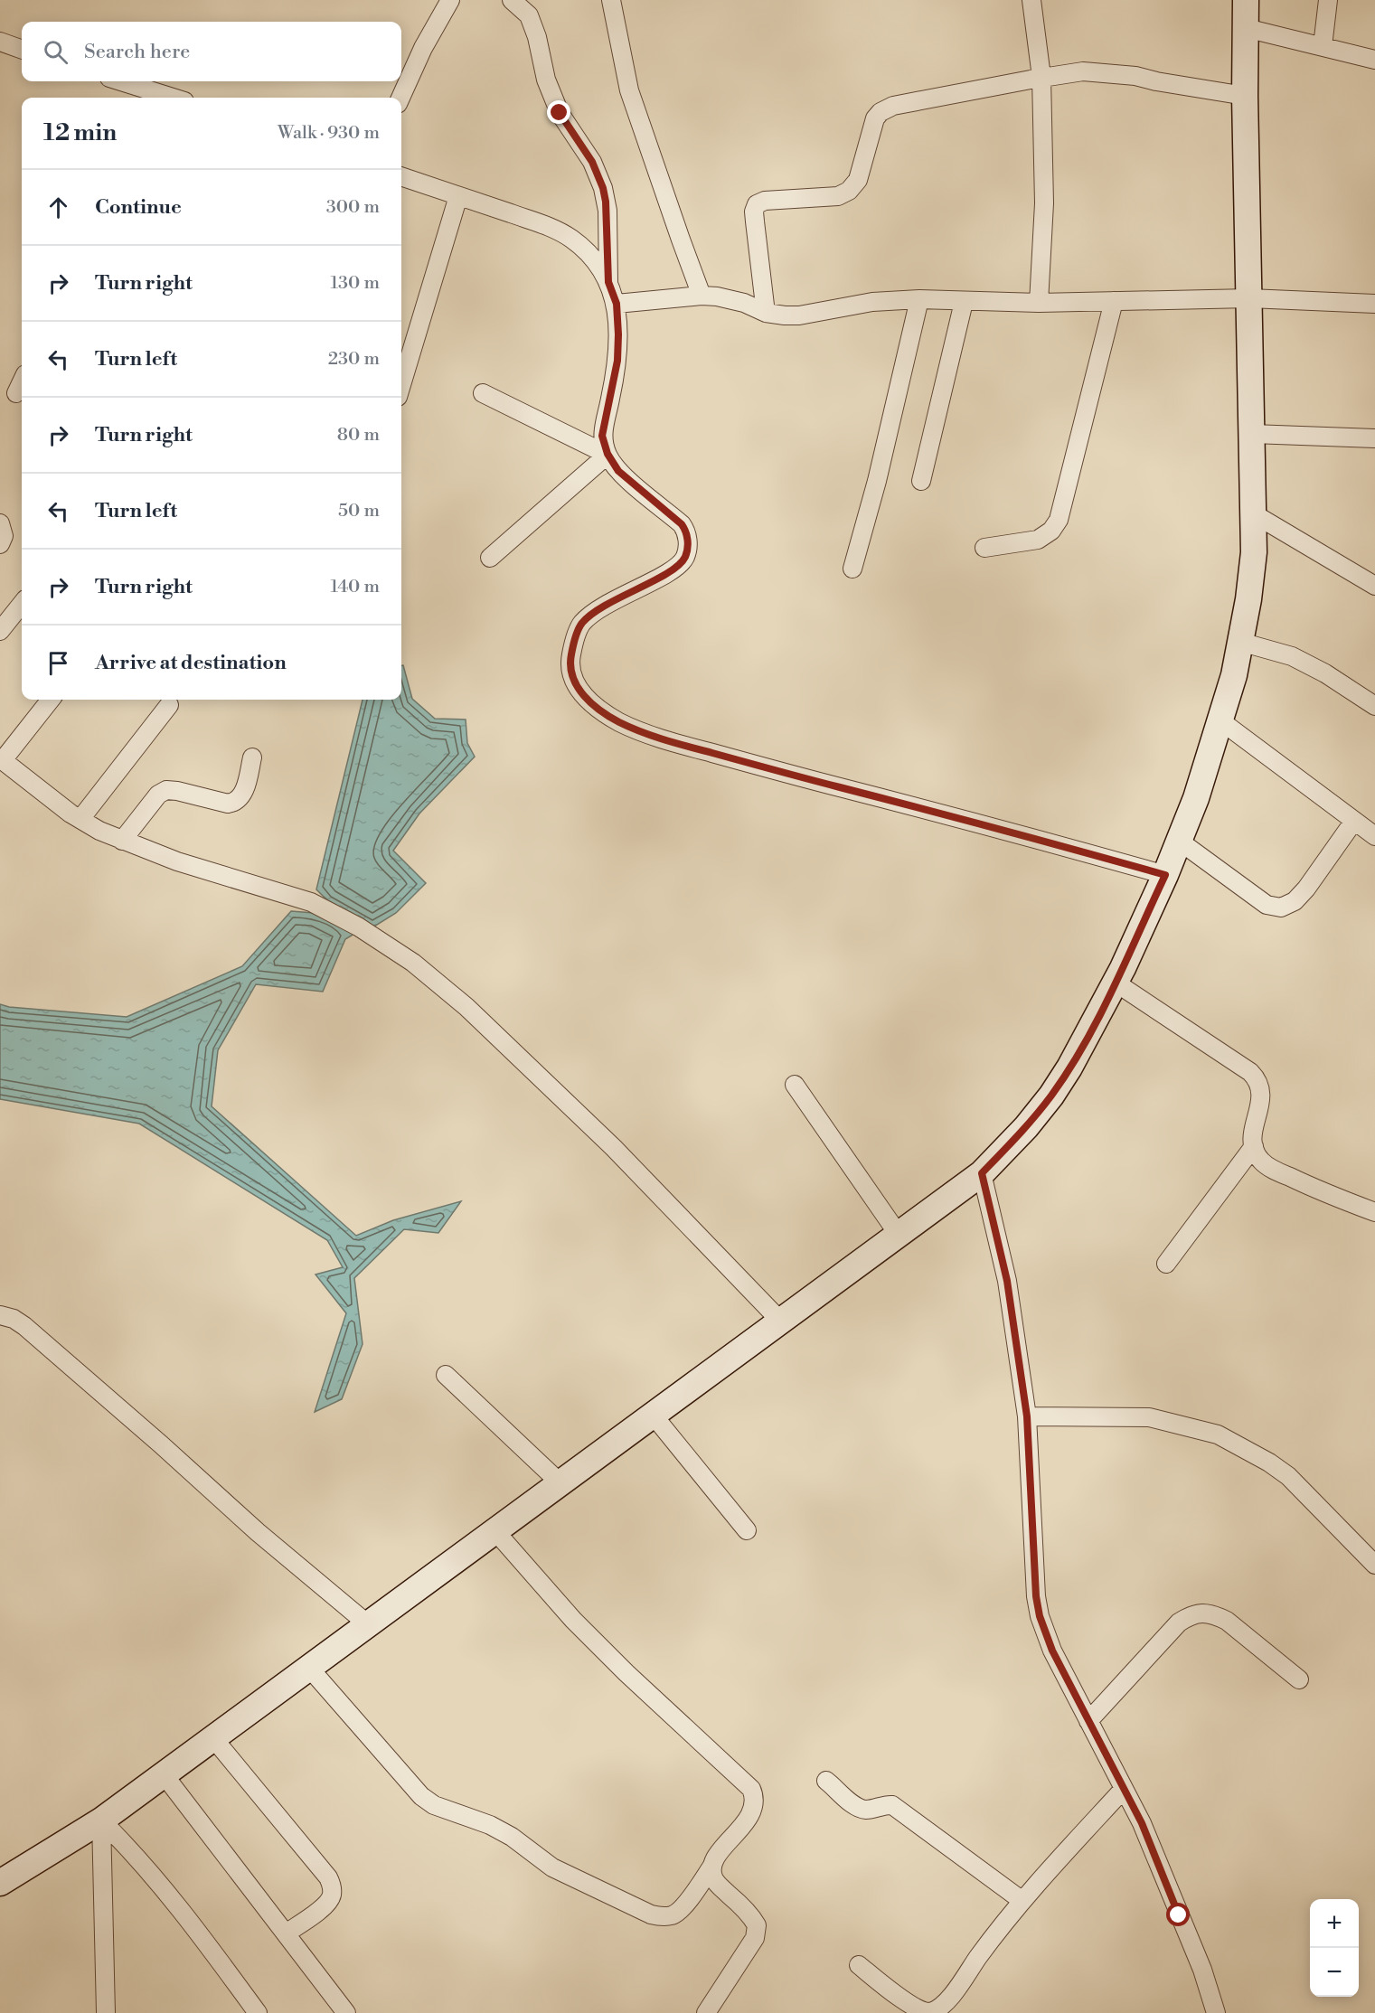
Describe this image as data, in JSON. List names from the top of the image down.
{
  "page": {
    "search": "Search here",
    "heading": ["12 min", "Walk · 930 m"],
    "list": [
      ["Continue", "300 m"],
      ["Turn right", "130 m"],
      ["Turn left", "230 m"],
      ["Turn right", "80 m"],
      ["Turn left", "50 m"],
      ["Turn right", "140 m"],
      "Arrive at destination"
    ],
    "map_buttons": ["+", "−"]
  }
}
